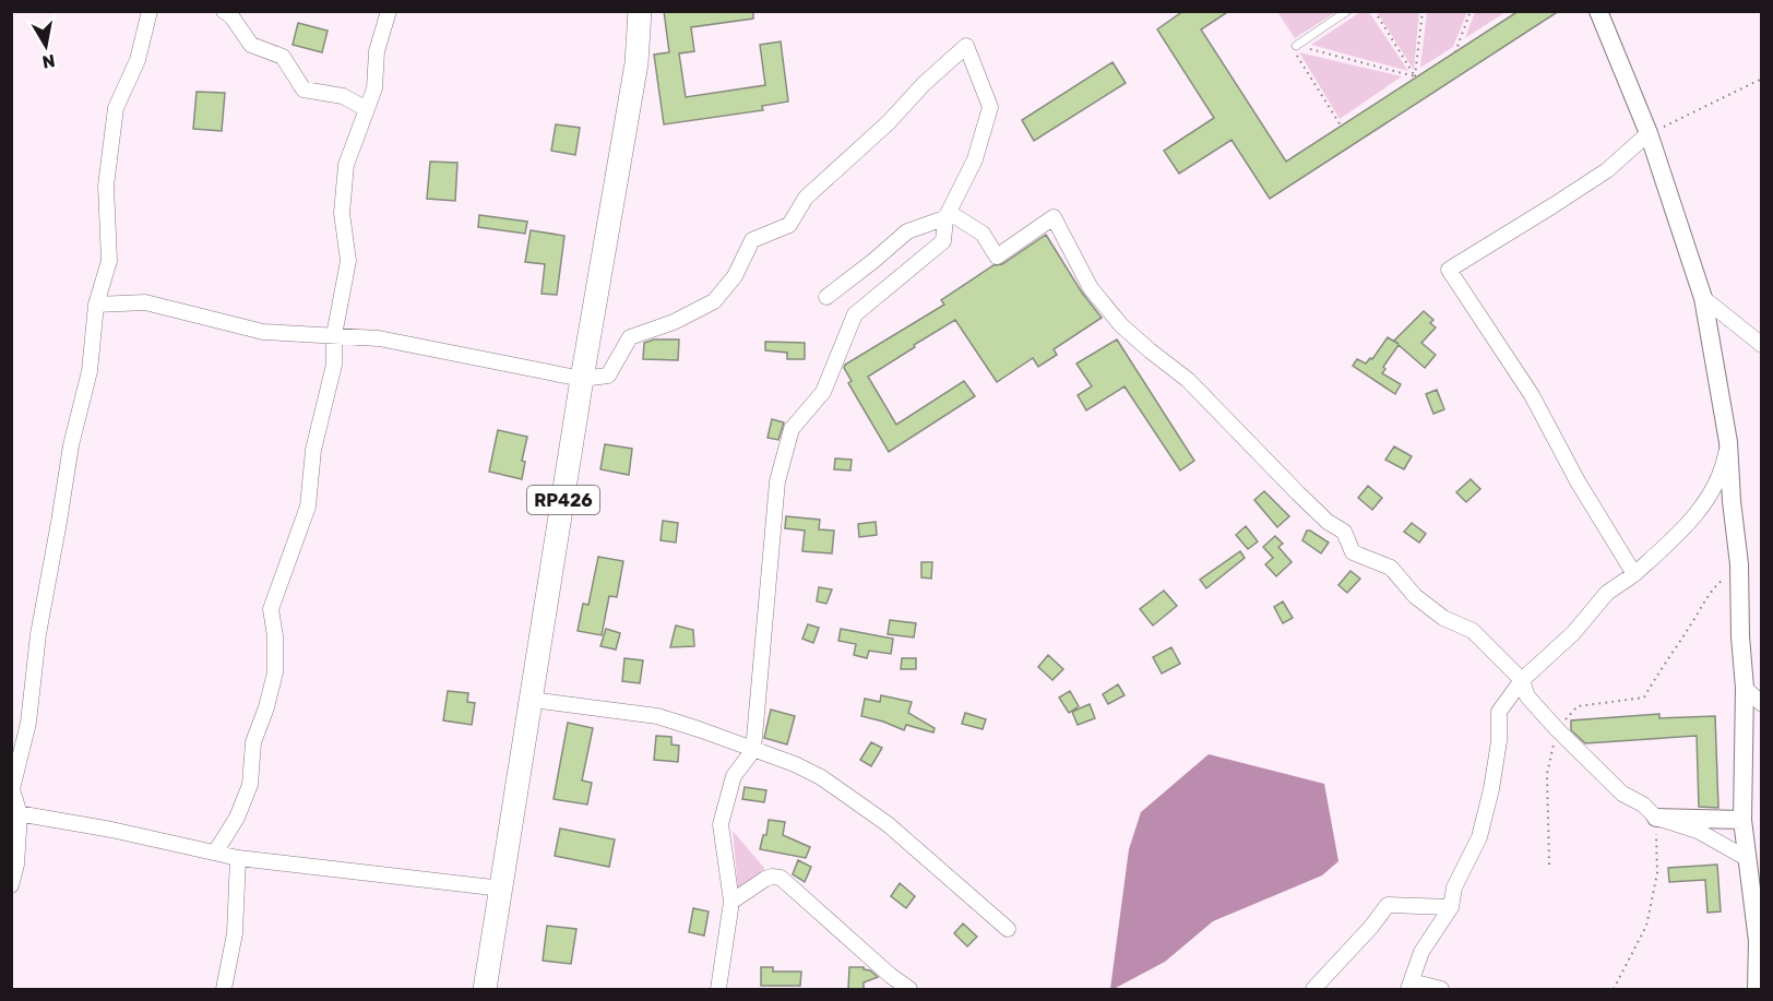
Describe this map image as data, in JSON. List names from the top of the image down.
{
  "streets": {
    "main road": ["RP426"]
  },
  "north": "bottom"
}
